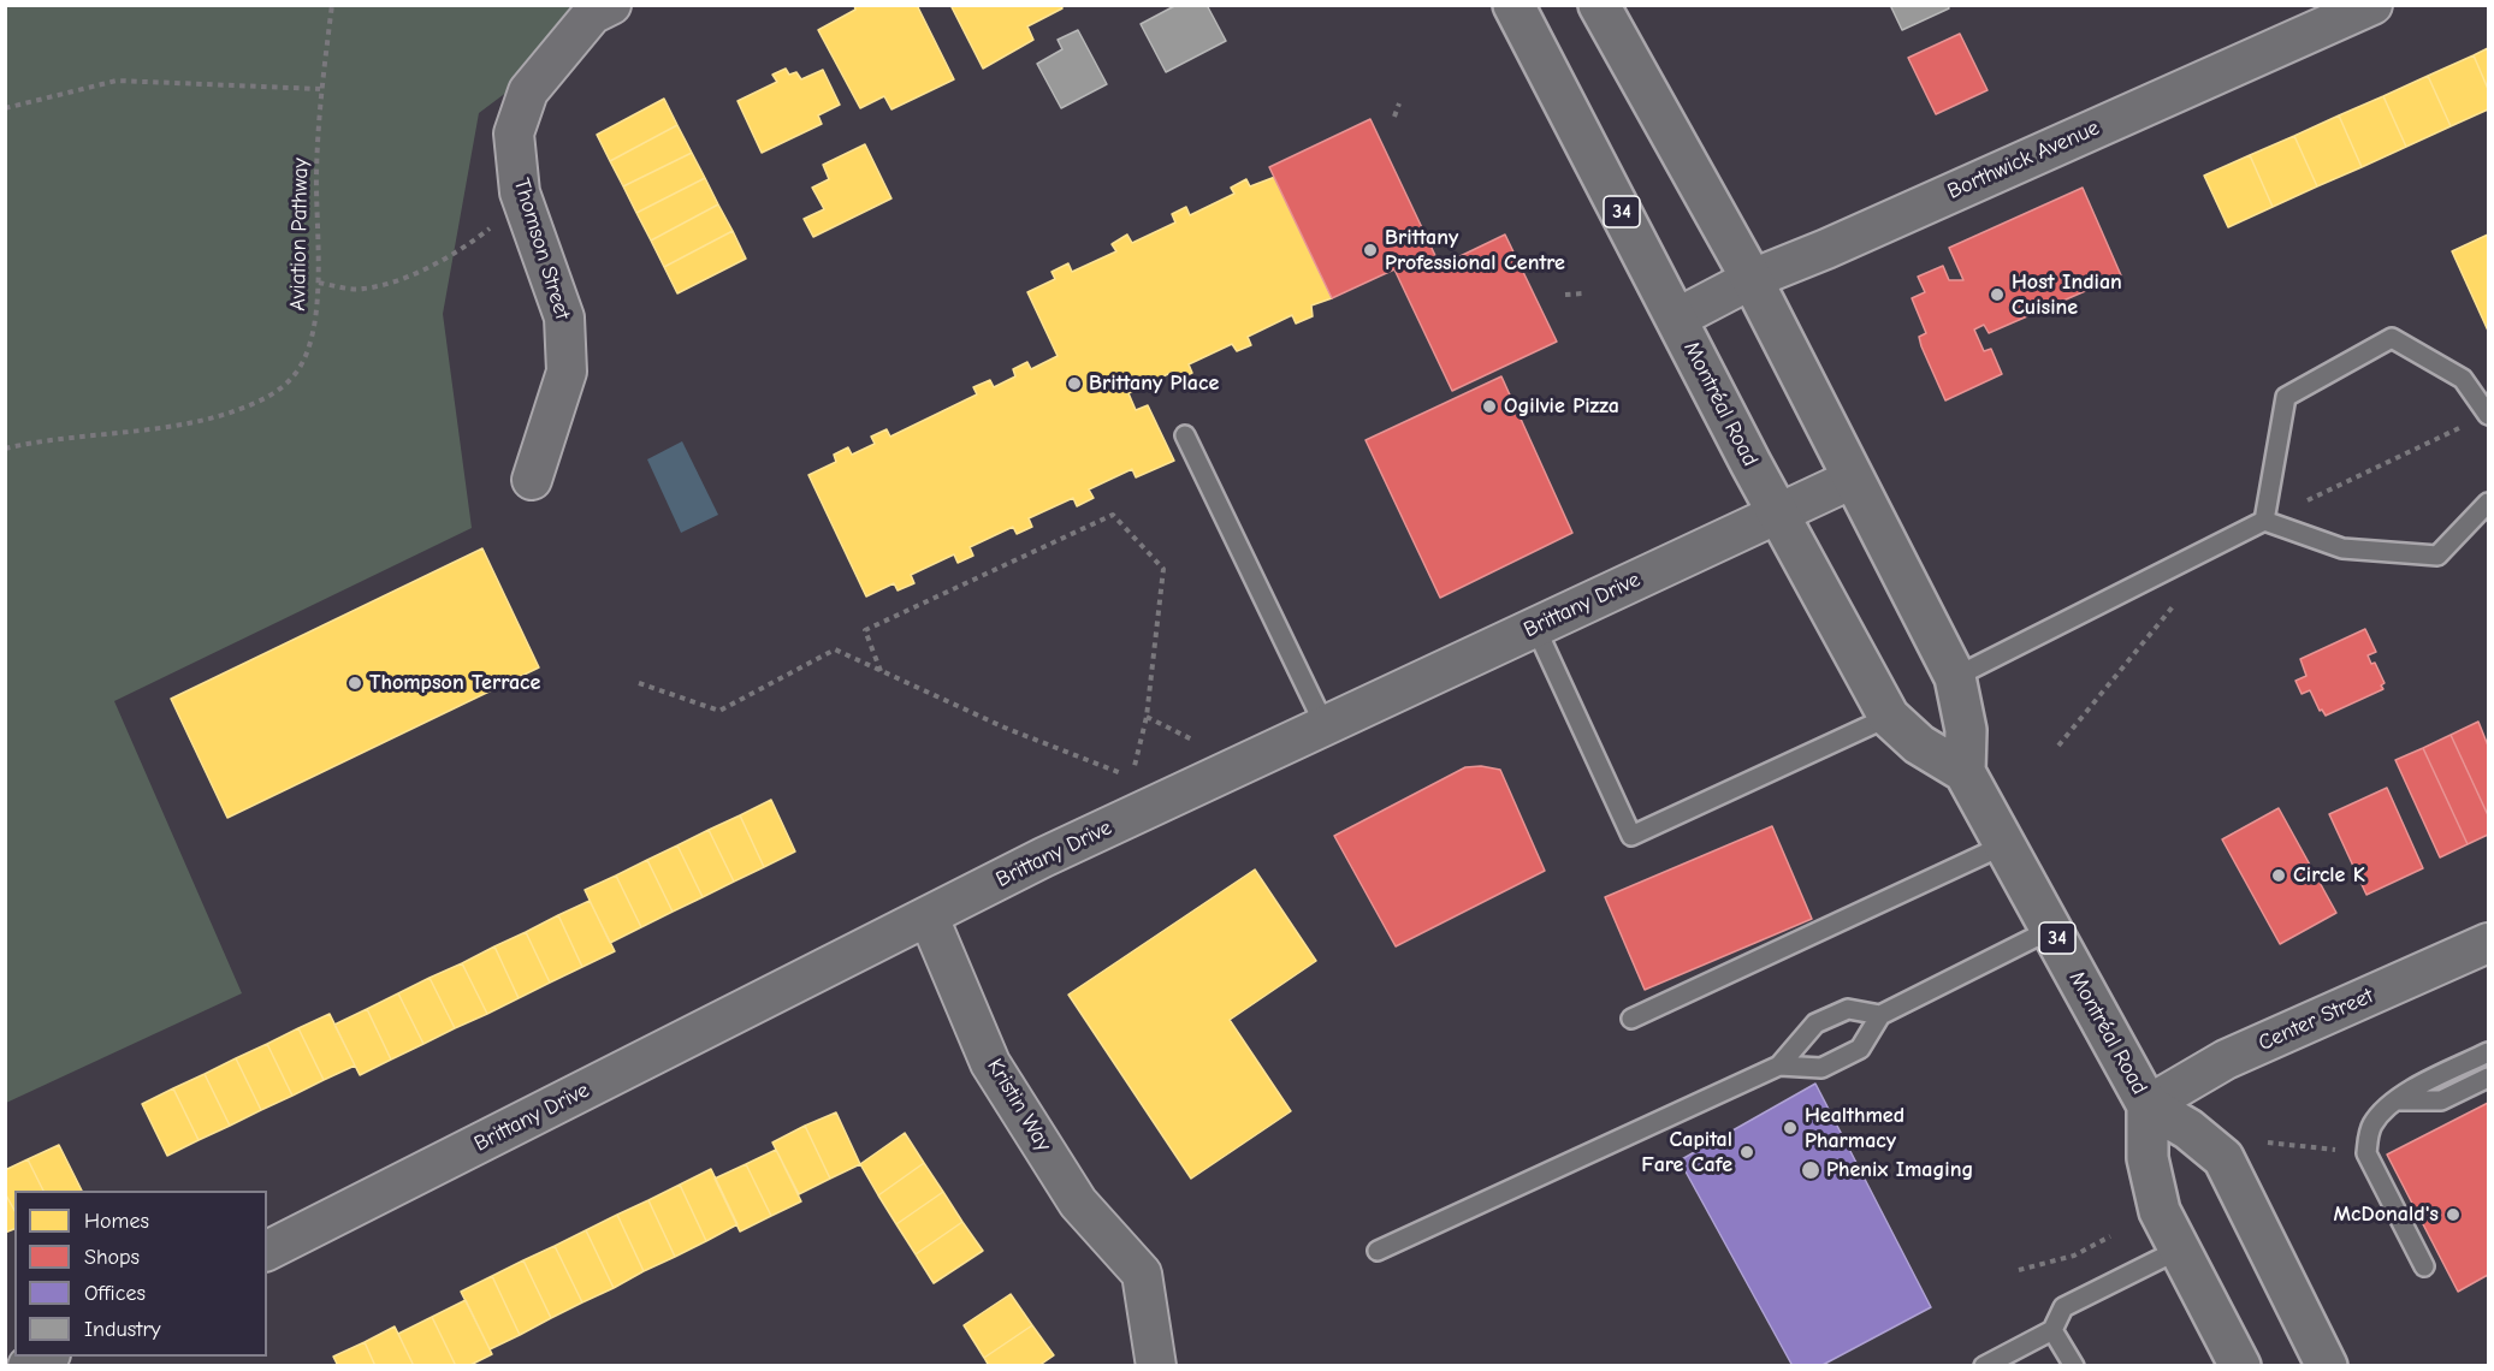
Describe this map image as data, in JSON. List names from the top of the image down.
{
  "streets": {
    "main road": ["34", "Montréal Road"],
    "street": [
      "Borthwick Avenue",
      "Thomson Street",
      "Brittany Drive",
      "Center Street",
      "Kristin Way"
    ],
    "path": ["Aviation Pathway"]
  },
  "crossings": [
    ["Borthwick Avenue", "Montréal Road"],
    ["Montréal Road", "Brittany Drive"],
    ["Montréal Road", "Center Street"],
    ["Brittany Drive", "Kristin Way"]
  ],
  "places": [
    "Brittany Professional Centre",
    "Host Indian Cuisine",
    "Brittany Place",
    "Ogilvie Pizza",
    "Thompson Terrace",
    "Circle K",
    "Healthmed Pharmacy",
    "Capital Fare Cafe",
    "Phenix Imaging",
    "McDonald's"
  ],
  "legend": [
    "Homes",
    "Shops",
    "Offices",
    "Industry"
  ]
}
